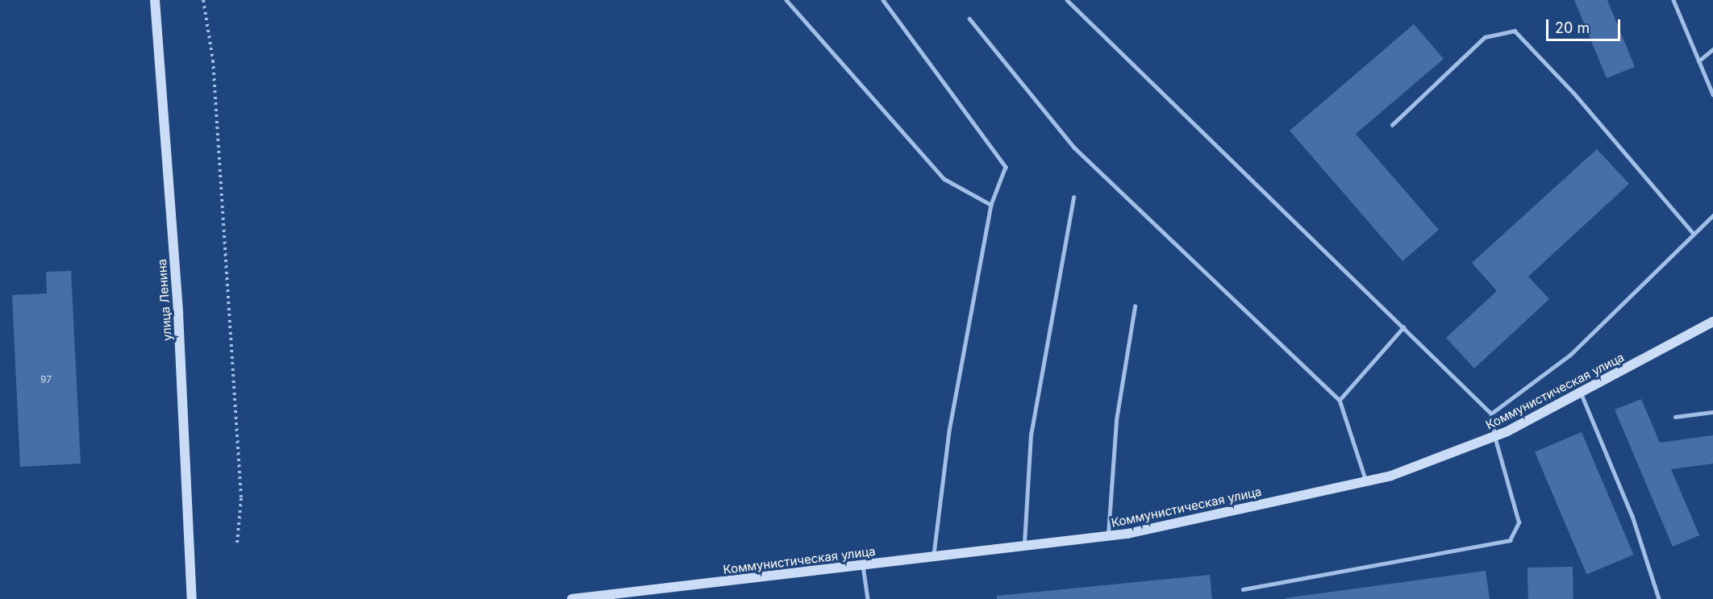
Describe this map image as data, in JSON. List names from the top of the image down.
{
  "streets": {
    "main road": ["улица Ленина", "Коммунистическая улица"]
  },
  "house_numbers": ["97"],
  "scale_bar": "20 m"
}
